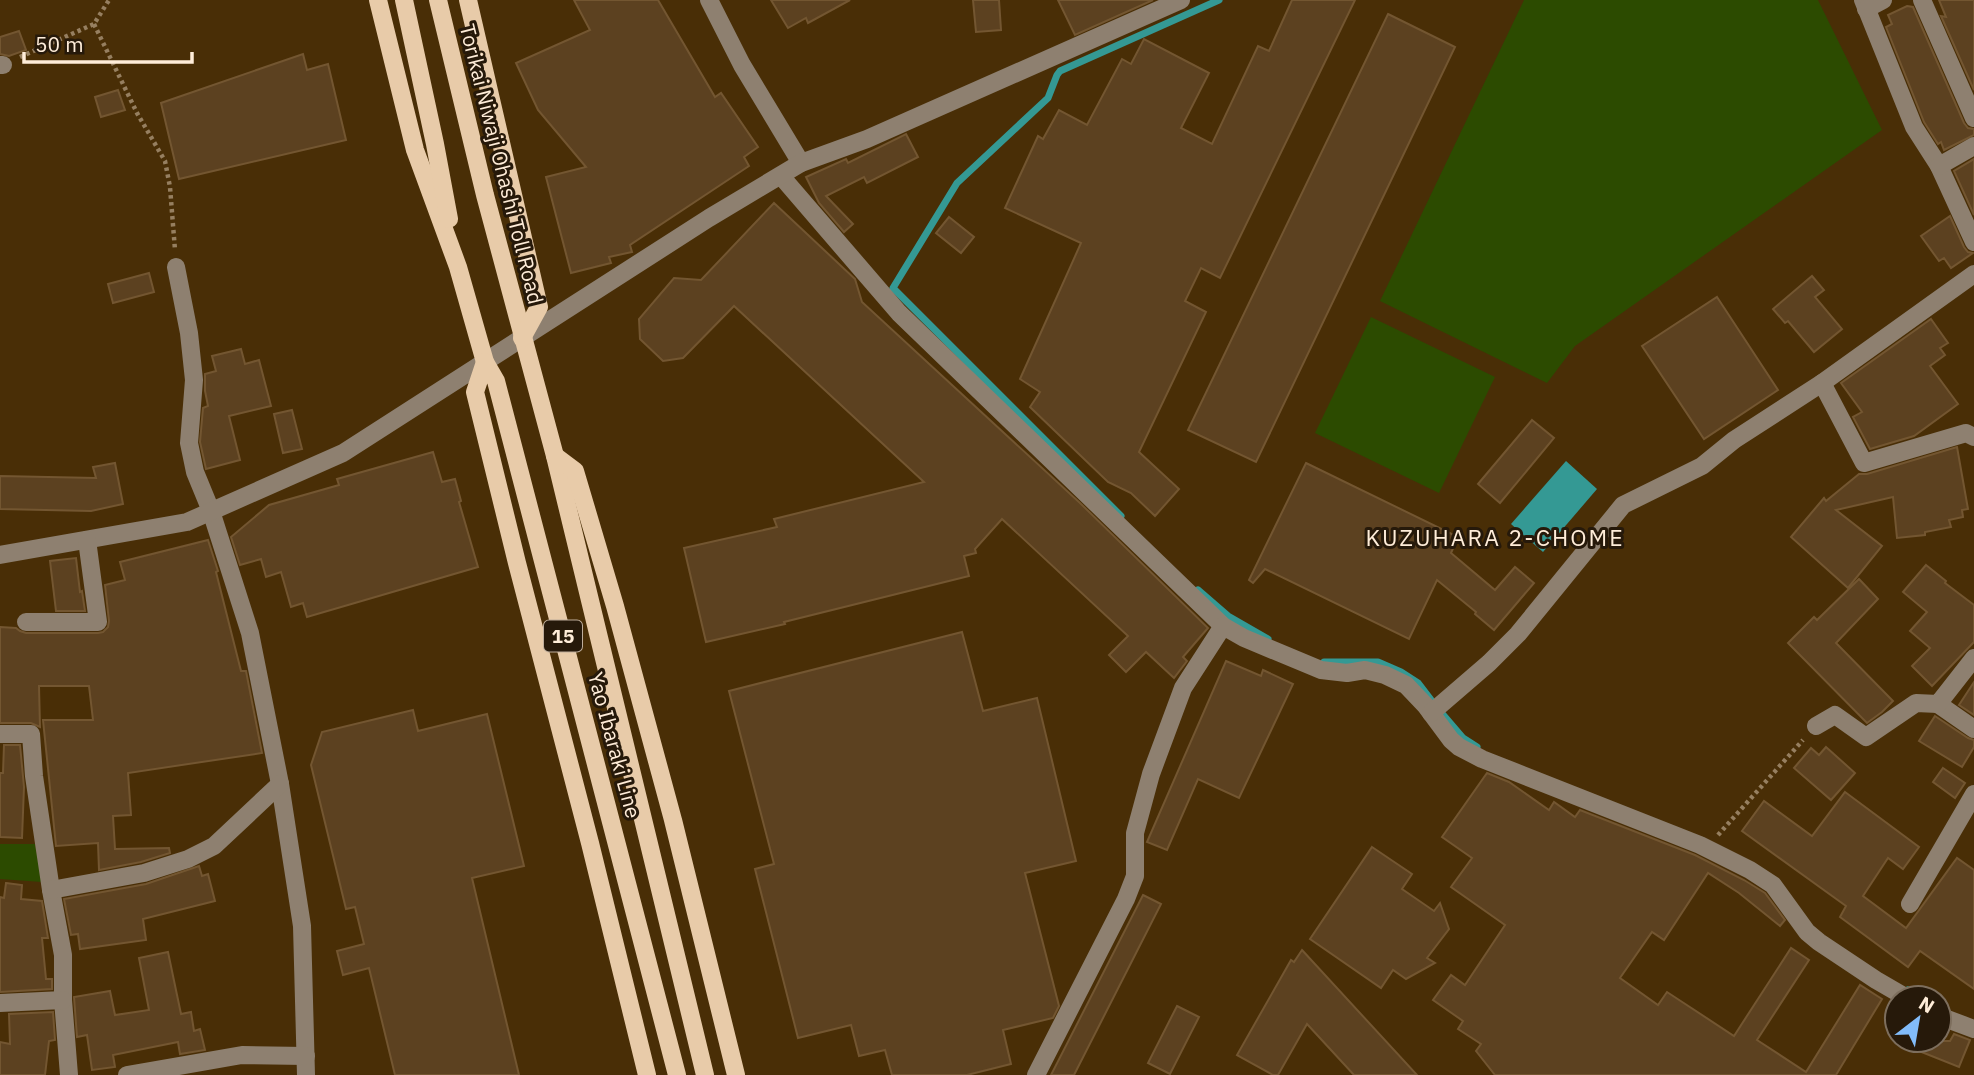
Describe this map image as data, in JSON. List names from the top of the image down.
{
  "streets": {
    "main road": ["Torikai Niwaji Ohashi Toll Road", "15", "Yao Ibaraki Line"]
  },
  "crossings": [
    ["Torikai Niwaji Ohashi Toll Road", "Yao Ibaraki Line"],
    ["15", "Yao Ibaraki Line"]
  ],
  "districts": ["KUZUHARA 2-CHOME"],
  "scale_bar": "50 m",
  "north": "top right"
}
